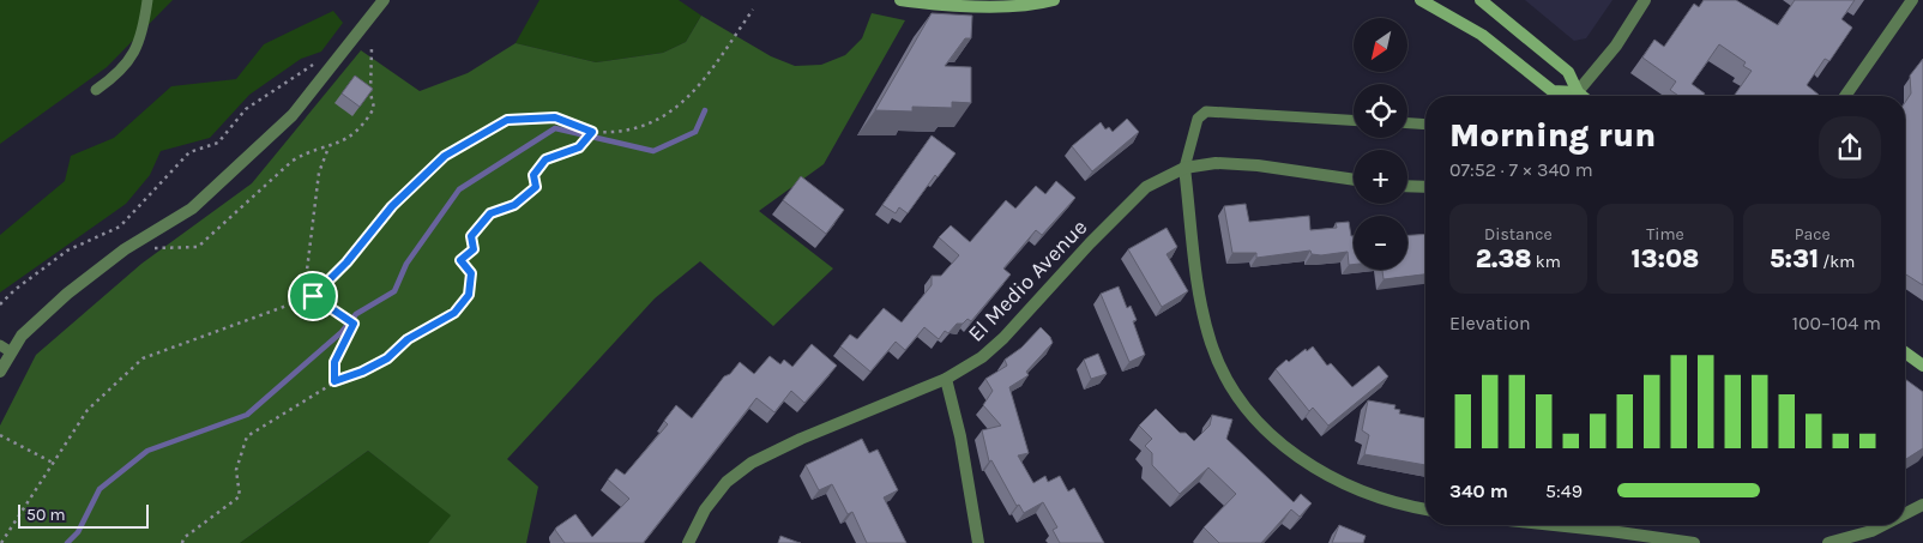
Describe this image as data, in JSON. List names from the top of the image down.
{
  "streets": {
    "street": ["El Medio Avenue"]
  },
  "scale_bar": "50 m",
  "north": "bottom left",
  "page": {
    "map_buttons": ["+", "−"],
    "heading": ["Morning run", "07:52 · 7 × 340 m"],
    "stats": [
      ["Distance", "2.38 km"],
      ["Time", "13:08"],
      ["Pace", "5:31 /km"]
    ],
    "chart": ["Elevation", "100–104 m"],
    "list": [
      {
        "name": "340 m",
        "note": "5:49"
      }
    ],
    "scale": "50 m"
  }
}
